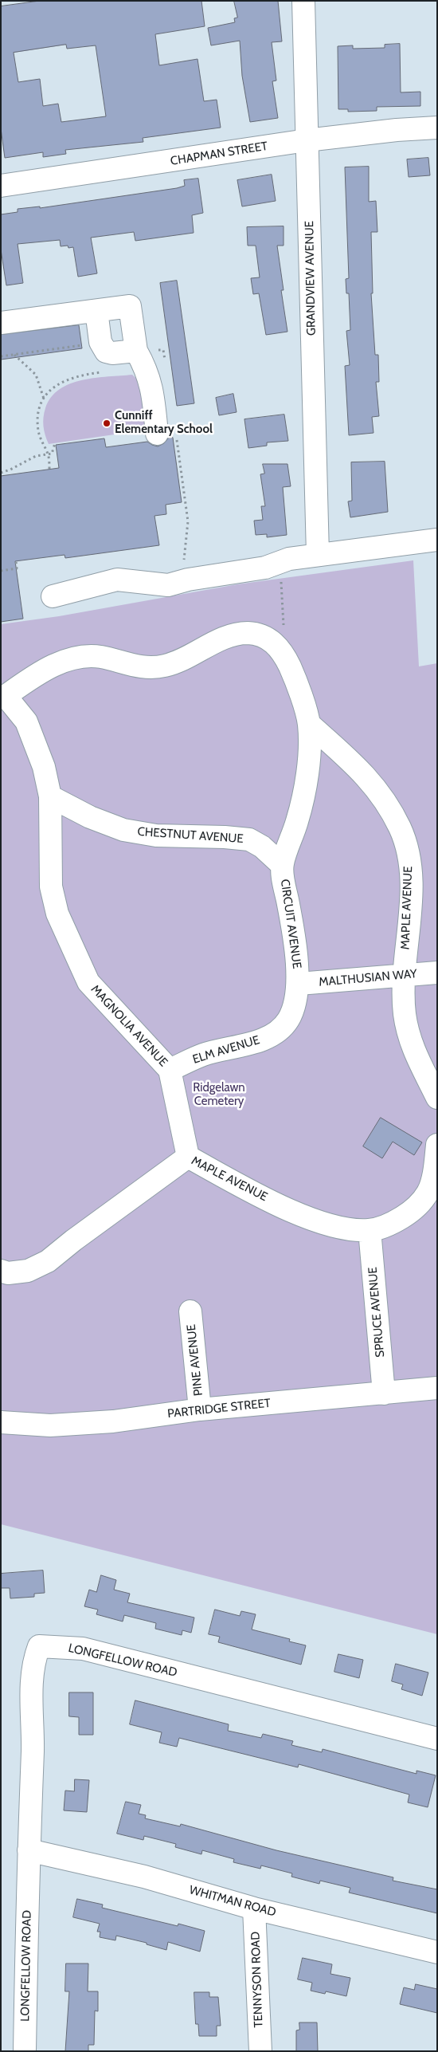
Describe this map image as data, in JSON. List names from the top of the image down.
{
  "streets": {
    "street": [
      "CHAPMAN STREET",
      "GRANDVIEW AVENUE",
      "CHESTNUT AVENUE",
      "MAPLE AVENUE",
      "CIRCUIT AVENUE",
      "MALTHUSIAN WAY",
      "MAGNOLIA AVENUE",
      "ELM AVENUE",
      "SPRUCE AVENUE",
      "PINE AVENUE",
      "PARTRIDGE STREET",
      "LONGFELLOW ROAD",
      "WHITMAN ROAD",
      "TENNYSON ROAD"
    ]
  },
  "crossings": [
    ["CHAPMAN STREET", "GRANDVIEW AVENUE"],
    ["CHESTNUT AVENUE", "CIRCUIT AVENUE"],
    ["CHESTNUT AVENUE", "MAGNOLIA AVENUE"],
    ["MAPLE AVENUE", "MALTHUSIAN WAY"],
    ["MAPLE AVENUE", "MAGNOLIA AVENUE"],
    ["MAPLE AVENUE", "SPRUCE AVENUE"],
    ["CIRCUIT AVENUE", "MALTHUSIAN WAY"],
    ["CIRCUIT AVENUE", "ELM AVENUE"],
    ["MALTHUSIAN WAY", "ELM AVENUE"],
    ["MAGNOLIA AVENUE", "ELM AVENUE"],
    ["SPRUCE AVENUE", "PARTRIDGE STREET"],
    ["PINE AVENUE", "PARTRIDGE STREET"],
    ["LONGFELLOW ROAD", "WHITMAN ROAD"],
    ["WHITMAN ROAD", "TENNYSON ROAD"]
  ],
  "parks": ["Ridgelawn Cemetery"],
  "places": ["Cunniff Elementary School"]
}
